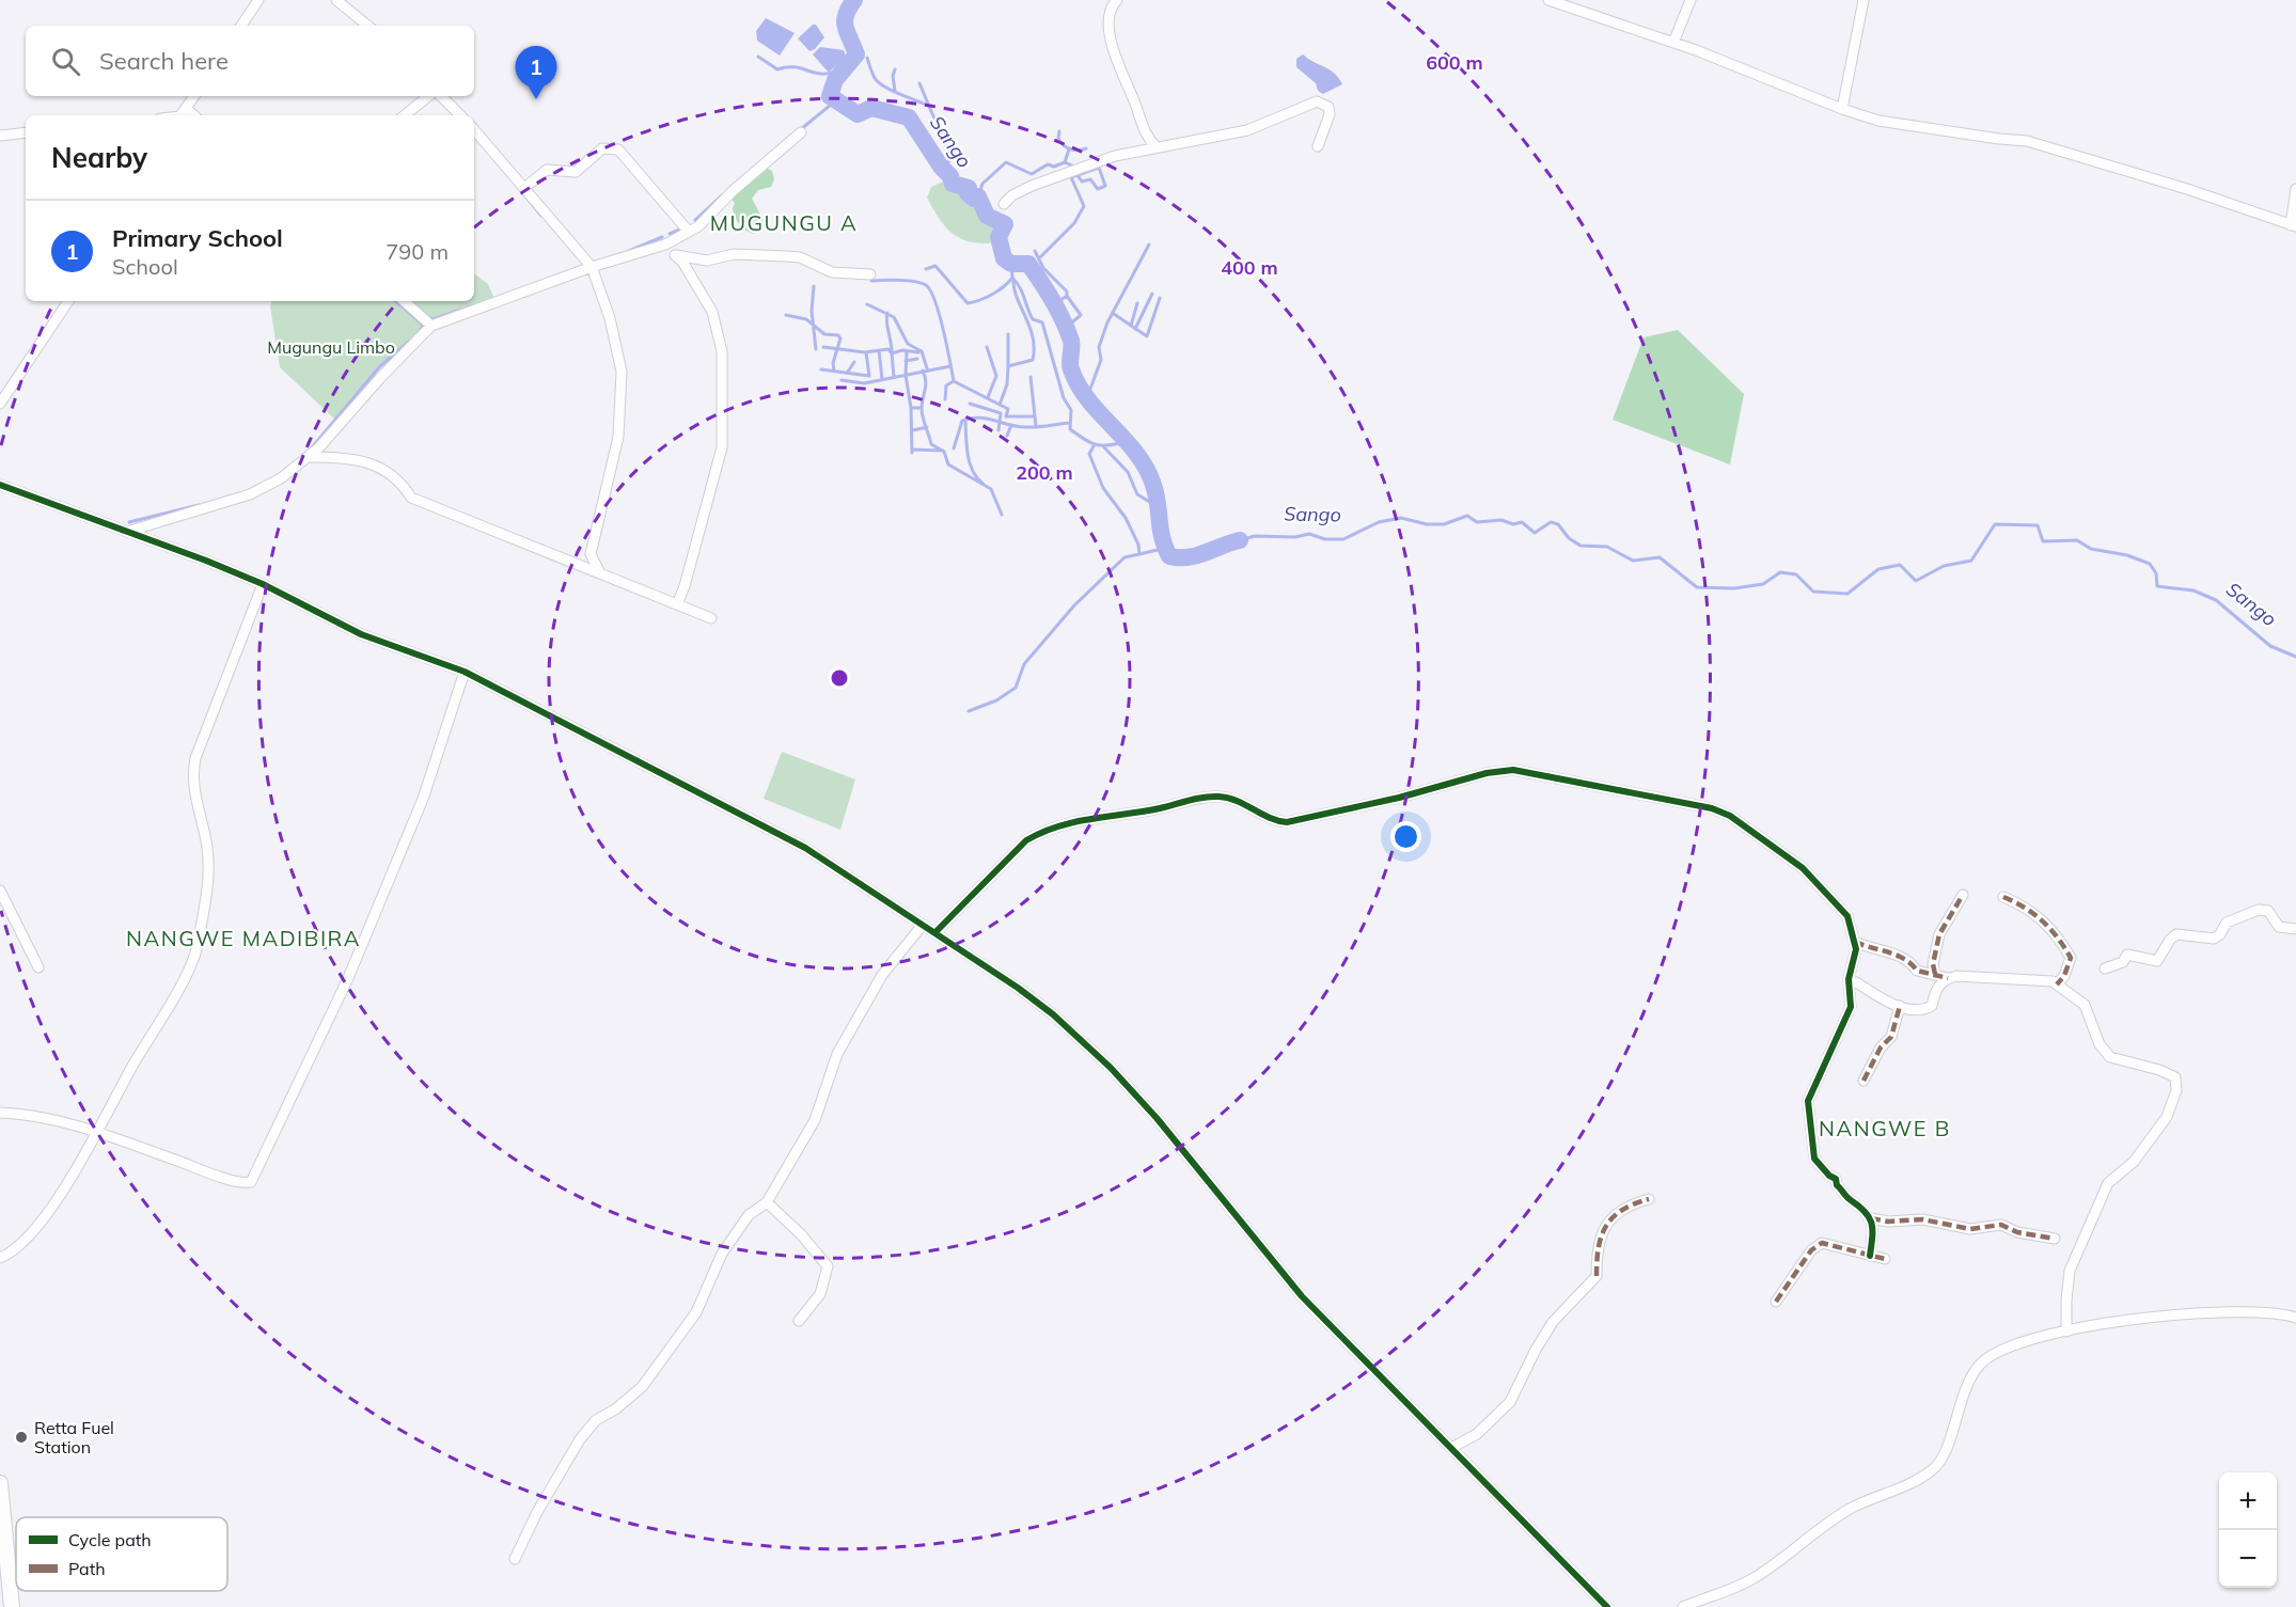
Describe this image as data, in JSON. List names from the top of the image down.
{
  "districts": ["MUGUNGU A", "NANGWE MADIBIRA", "NANGWE B"],
  "water": ["Sango"],
  "parks": ["Mugungu Limbo"],
  "places": ["Retta Fuel Station"],
  "legend": ["Cycle path", "Path"],
  "page": {
    "search": "Search here",
    "pins": "1",
    "heading": "Nearby",
    "list": [
      {
        "mark": "1",
        "name": "Primary School",
        "note": "School",
        "value": "790 m"
      }
    ],
    "map_buttons": ["+", "−"]
  },
  "rings": ["600 m", "400 m", "200 m"]
}
